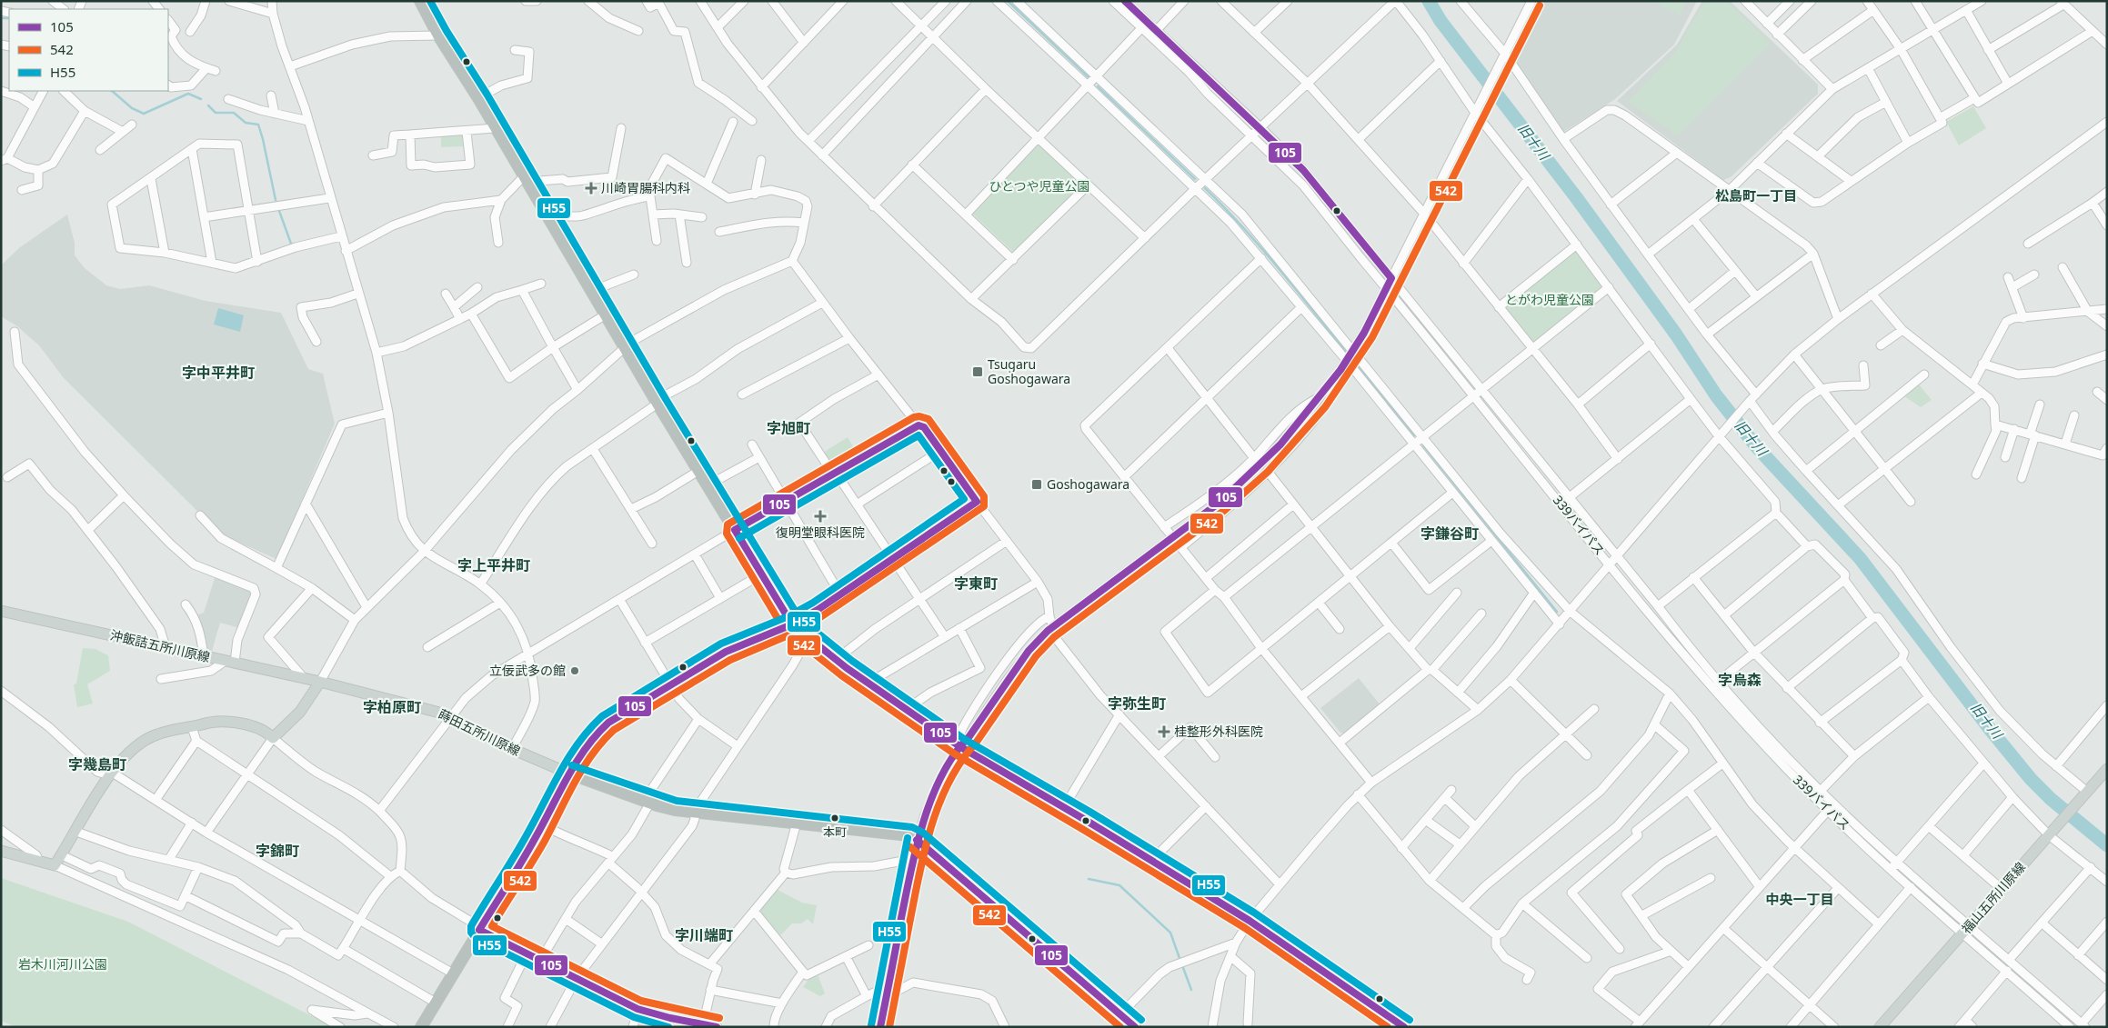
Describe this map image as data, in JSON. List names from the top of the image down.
{
  "streets": {
    "main road": ["沖飯詰五所川原線", "蒔田五所川原線", "福山五所川原線"],
    "street": ["339バイパス"]
  },
  "crossings": [
    ["339バイパス", "福山五所川原線"],
    ["沖飯詰五所川原線", "蒔田五所川原線"]
  ],
  "districts": [
    "松島町一丁目",
    "字中平井町",
    "字旭町",
    "字鎌谷町",
    "字上平井町",
    "字東町",
    "字烏森",
    "字弥生町",
    "字柏原町",
    "字幾島町",
    "字錦町",
    "中央一丁目",
    "字川端町"
  ],
  "water": ["旧十川"],
  "parks": ["ひとつや児童公園", "とがわ児童公園", "岩木川河川公園"],
  "places": {
    "health": ["川崎胃腸科内科", "復明堂眼科医院", "桂整形外科医院"],
    "transit": ["Tsugaru Goshogawara", "Goshogawara"],
    "other": ["立佞武多の館", "本町"]
  },
  "lines": ["transit line 105", "transit line H55", "transit line 542"],
  "legend": ["105", "542", "H55"]
}
